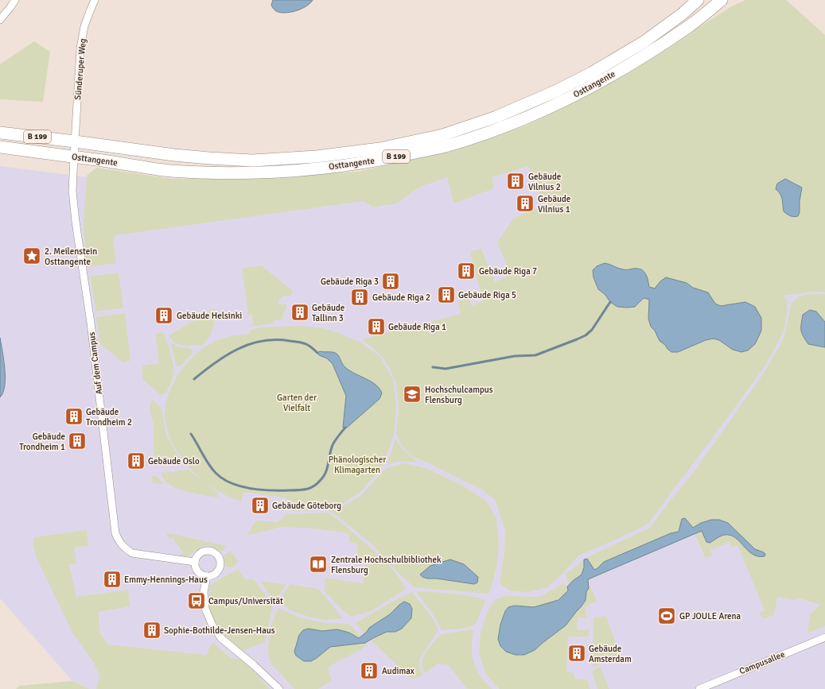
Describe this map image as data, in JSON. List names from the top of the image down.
{
  "streets": {
    "main road": ["Osttangente", "B 199"],
    "street": ["Sünderuper Weg", "Auf dem Campus", "Campusallee"]
  },
  "crossings": [
    ["Sünderuper Weg", "Osttangente"],
    ["Sünderuper Weg", "Auf dem Campus"],
    ["Osttangente", "Auf dem Campus"]
  ],
  "parks": ["Garten der Vielfalt", "Phänologischer Klimagarten"],
  "places": {
    "building": [
      "Gebäude Vilnius 2",
      "Gebäude Vilnius 1",
      "Gebäude Riga 7",
      "Gebäude Riga 3",
      "Gebäude Riga 5",
      "Gebäude Riga 2",
      "Gebäude Tallinn 3",
      "Gebäude Helsinki",
      "Gebäude Riga 1",
      "Gebäude Trondheim 2",
      "Gebäude Trondheim 1",
      "Gebäude Oslo",
      "Gebäude Göteborg",
      "Emmy-Hennings-Haus",
      "Sophie-Bothilde-Jensen-Haus",
      "Gebäude Amsterdam",
      "Audimax"
    ],
    "place": ["2. Meilenstein Osttangente"],
    "school or university": ["Hochschulcampus Flensburg"],
    "library": ["Zentrale Hochschulbibliothek Flensburg"],
    "bus stop": ["Campus/Universität"],
    "sports": ["GP JOULE Arena"]
  }
}
